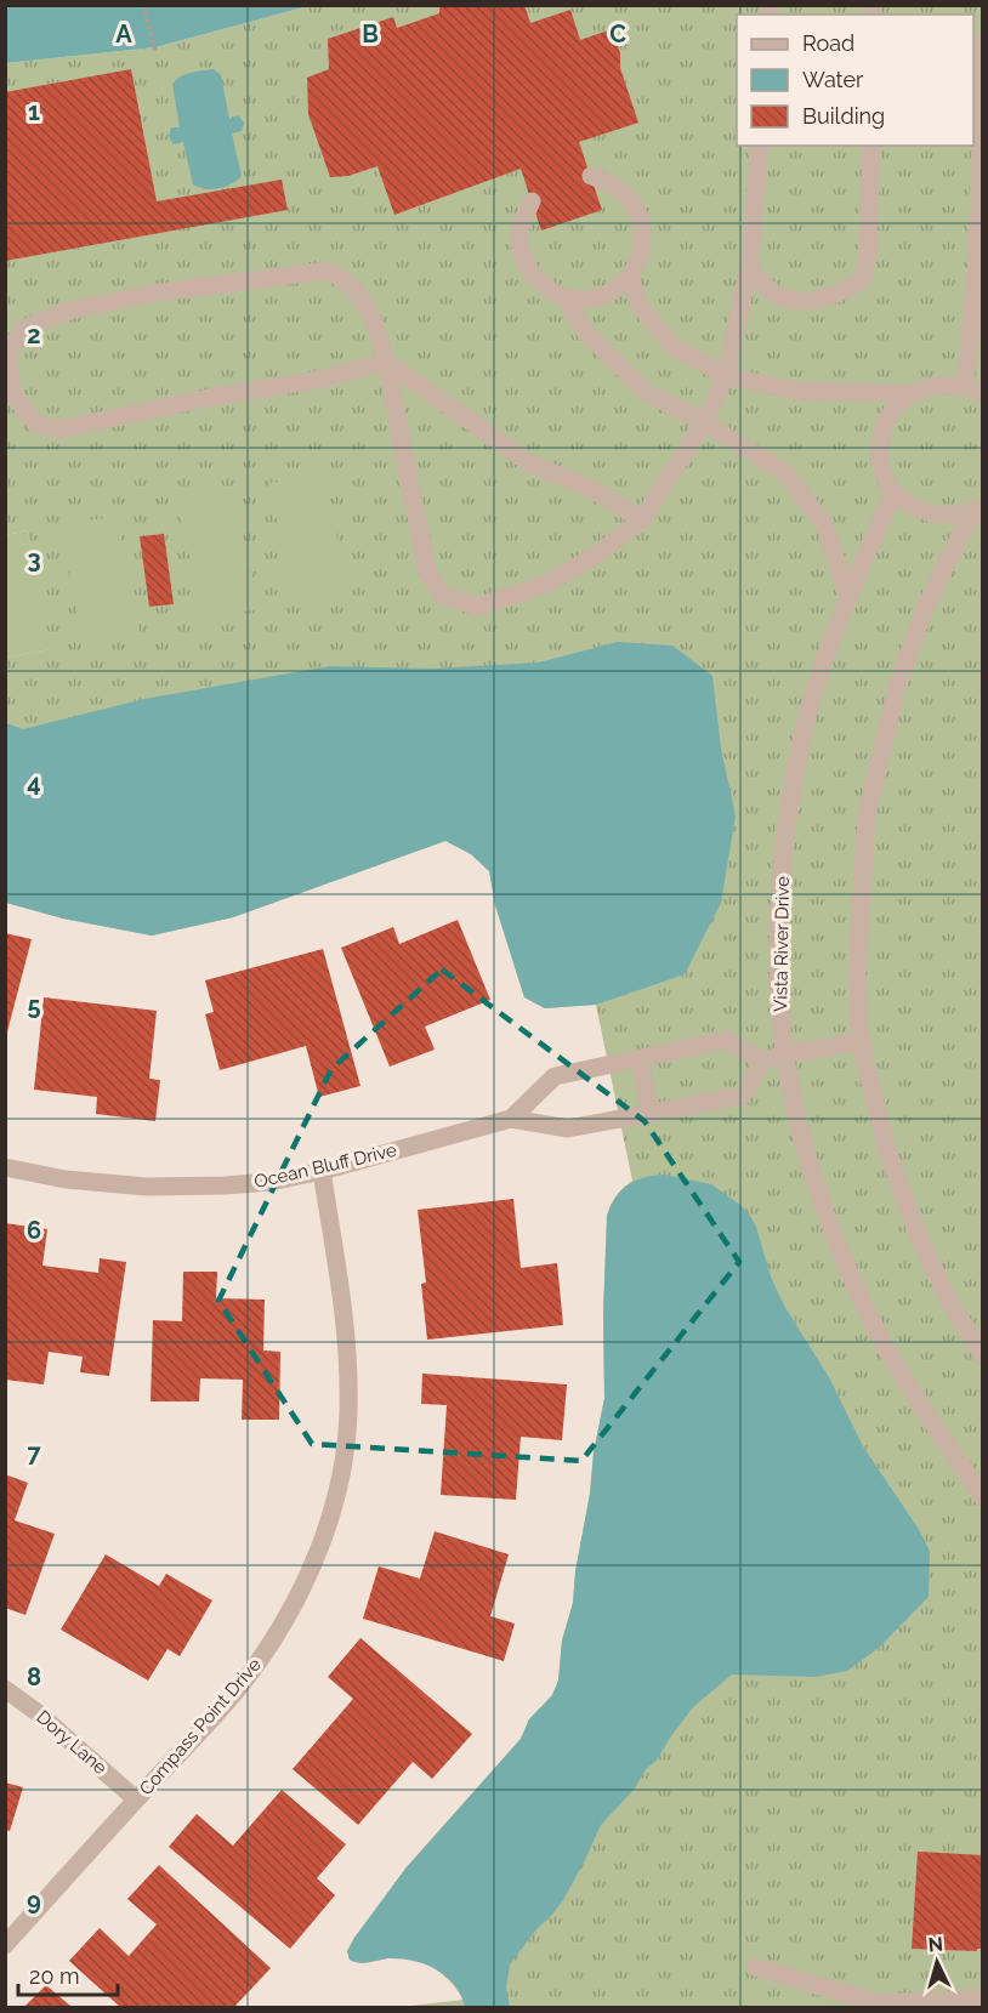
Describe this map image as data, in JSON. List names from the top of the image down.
{
  "streets": {
    "street": [
      "Vista River Drive",
      "Ocean Bluff Drive",
      "Compass Point Drive",
      "Dory Lane"
    ]
  },
  "crossings": [
    ["Ocean Bluff Drive", "Compass Point Drive"],
    ["Compass Point Drive", "Dory Lane"]
  ],
  "legend": ["Road", "Water", "Building"],
  "scale_bar": "20 m",
  "north": "top",
  "grid": {
    "columns": ["A", "B", "C"],
    "rows": [
      "1",
      "2",
      "3",
      "4",
      "5",
      "6",
      "7",
      "8",
      "9"
    ]
  }
}
